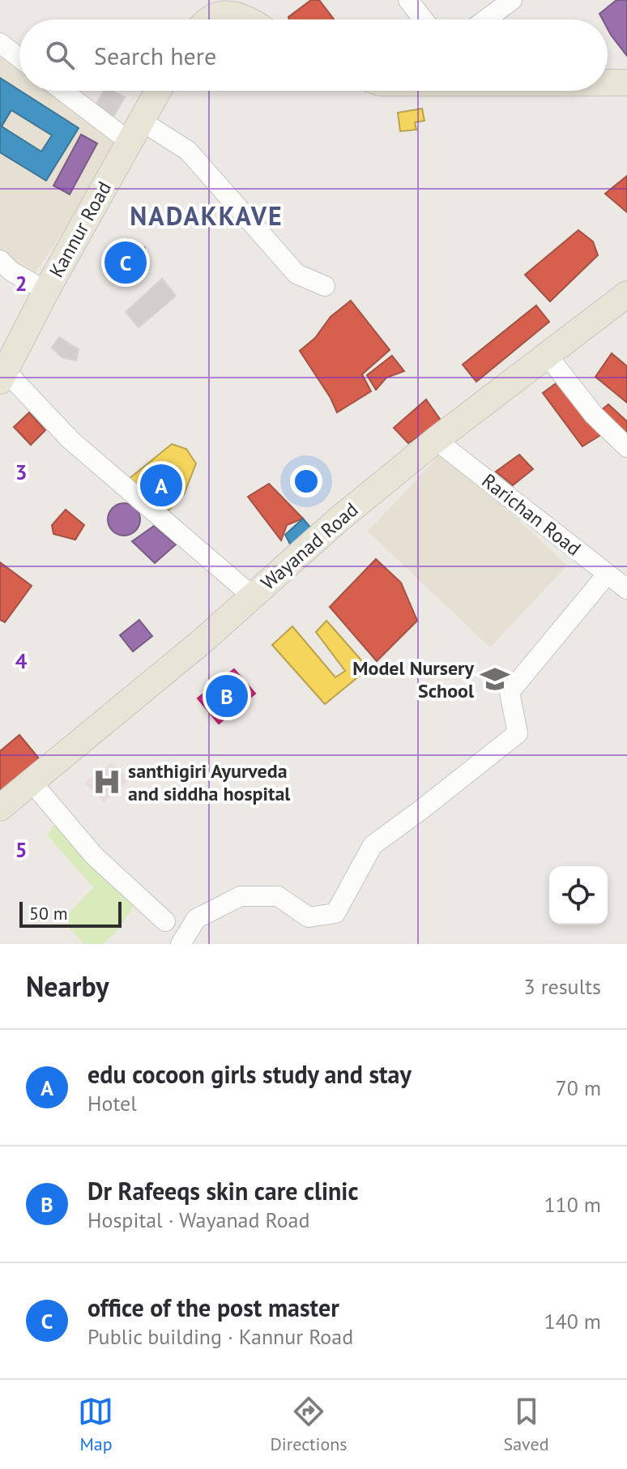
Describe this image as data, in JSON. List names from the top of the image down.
{
  "streets": {
    "main road": ["Kannur Road", "Wayanad Road"],
    "street": ["Rarichan Road"]
  },
  "crossings": [
    ["Rarichan Road", "Wayanad Road"]
  ],
  "districts": ["NADAKKAVE"],
  "places": {
    "school or university": ["Model Nursery School"],
    "hospital": ["santhigiri Ayurveda and siddha hospital"]
  },
  "scale_bar": "50 m",
  "page": {
    "search": "Search here",
    "pins": ["C", "A", "B"],
    "scale": "50 m",
    "heading": ["Nearby", "3 results"],
    "list": [
      {
        "mark": "A",
        "name": "edu cocoon girls study and stay",
        "note": "Hotel",
        "value": "70 m"
      },
      {
        "mark": "B",
        "name": "Dr Rafeeqs skin care clinic",
        "note": "Hospital · Wayanad Road",
        "value": "110 m"
      },
      {
        "mark": "C",
        "name": "office of the post master",
        "note": "Public building · Kannur Road",
        "value": "140 m"
      }
    ],
    "nav": ["Map", "Directions", "Saved"]
  },
  "grid": {
    "rows": [
      "2",
      "3",
      "4",
      "5"
    ]
  }
}
